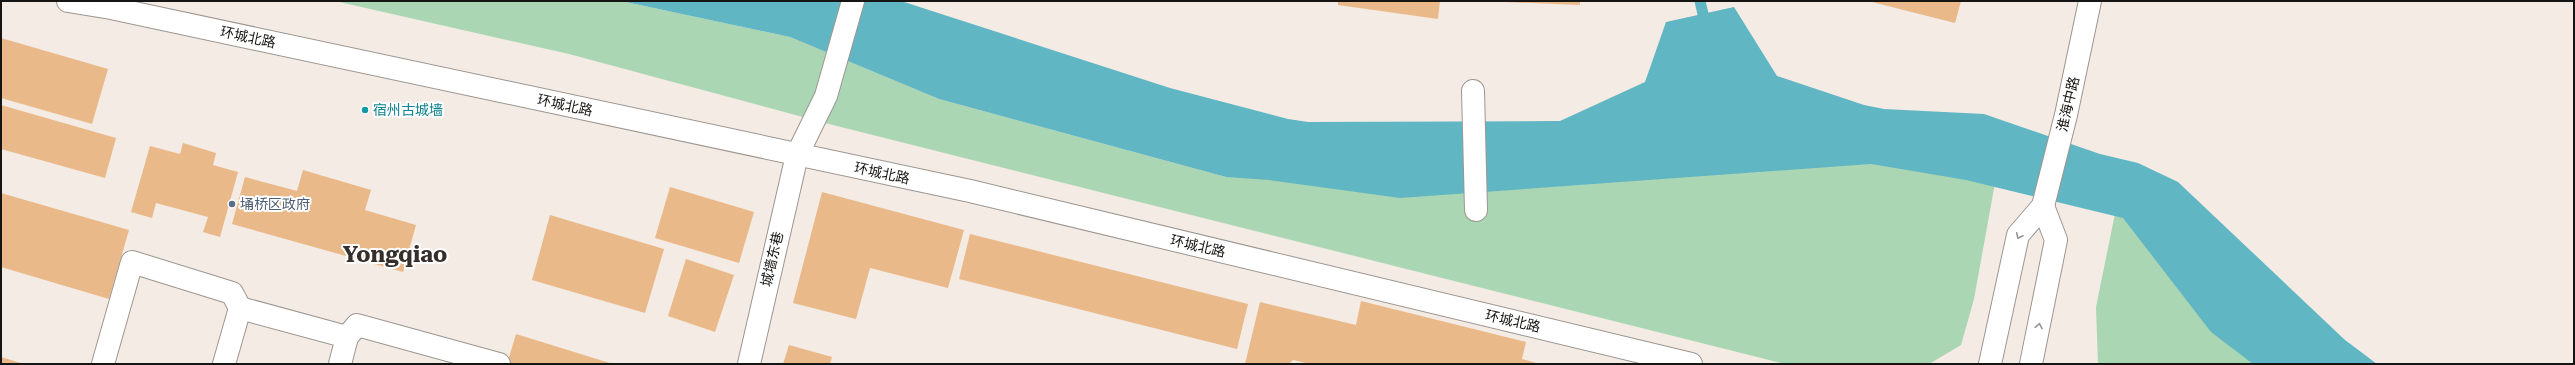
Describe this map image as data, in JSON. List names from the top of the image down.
{
  "streets": {
    "main road": ["环城北路", "淮海中路", "城墙东巷"]
  },
  "crossings": [
    ["环城北路", "城墙东巷"]
  ],
  "districts": ["Yongqiao"],
  "places": ["宿州古城墙", "埇桥区政府"]
}
